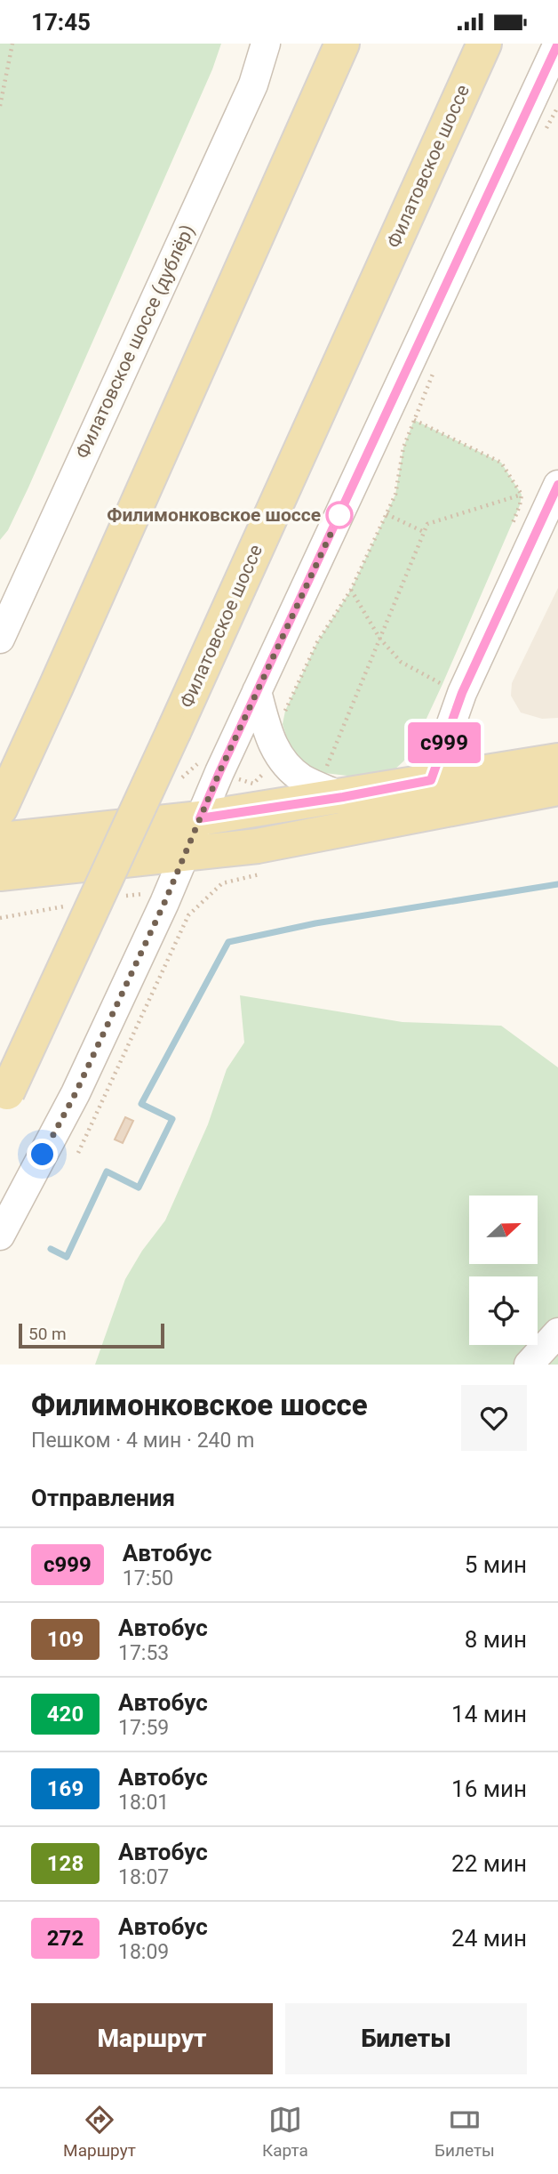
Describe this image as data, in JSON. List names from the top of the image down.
{
  "streets": {
    "main road": ["Филатовское шоссе"],
    "street": ["Филатовское шоссе (дублёр)"]
  },
  "places": ["Филимонковское шоссе"],
  "lines": ["bus line с999"],
  "scale_bar": "50 m",
  "north": "right",
  "page": {
    "status": "17:45",
    "on_map": "с999",
    "scale": "50 m",
    "heading": [
      ["Филимонковское шоссе", "Пешком · 4 мин · 240 m"],
      "Отправления"
    ],
    "list": [
      {
        "mark": "с999",
        "name": "Автобус",
        "note": "17:50",
        "value": "5 мин"
      },
      {
        "mark": "109",
        "name": "Автобус",
        "note": "17:53",
        "value": "8 мин"
      },
      {
        "mark": "420",
        "name": "Автобус",
        "note": "17:59",
        "value": "14 мин"
      },
      {
        "mark": "169",
        "name": "Автобус",
        "note": "18:01",
        "value": "16 мин"
      },
      {
        "mark": "128",
        "name": "Автобус",
        "note": "18:07",
        "value": "22 мин"
      },
      {
        "mark": "272",
        "name": "Автобус",
        "note": "18:09",
        "value": "24 мин"
      }
    ],
    "buttons": ["Маршрут", "Билеты"],
    "tabs": ["Маршрут", "Карта", "Билеты"]
  }
}
